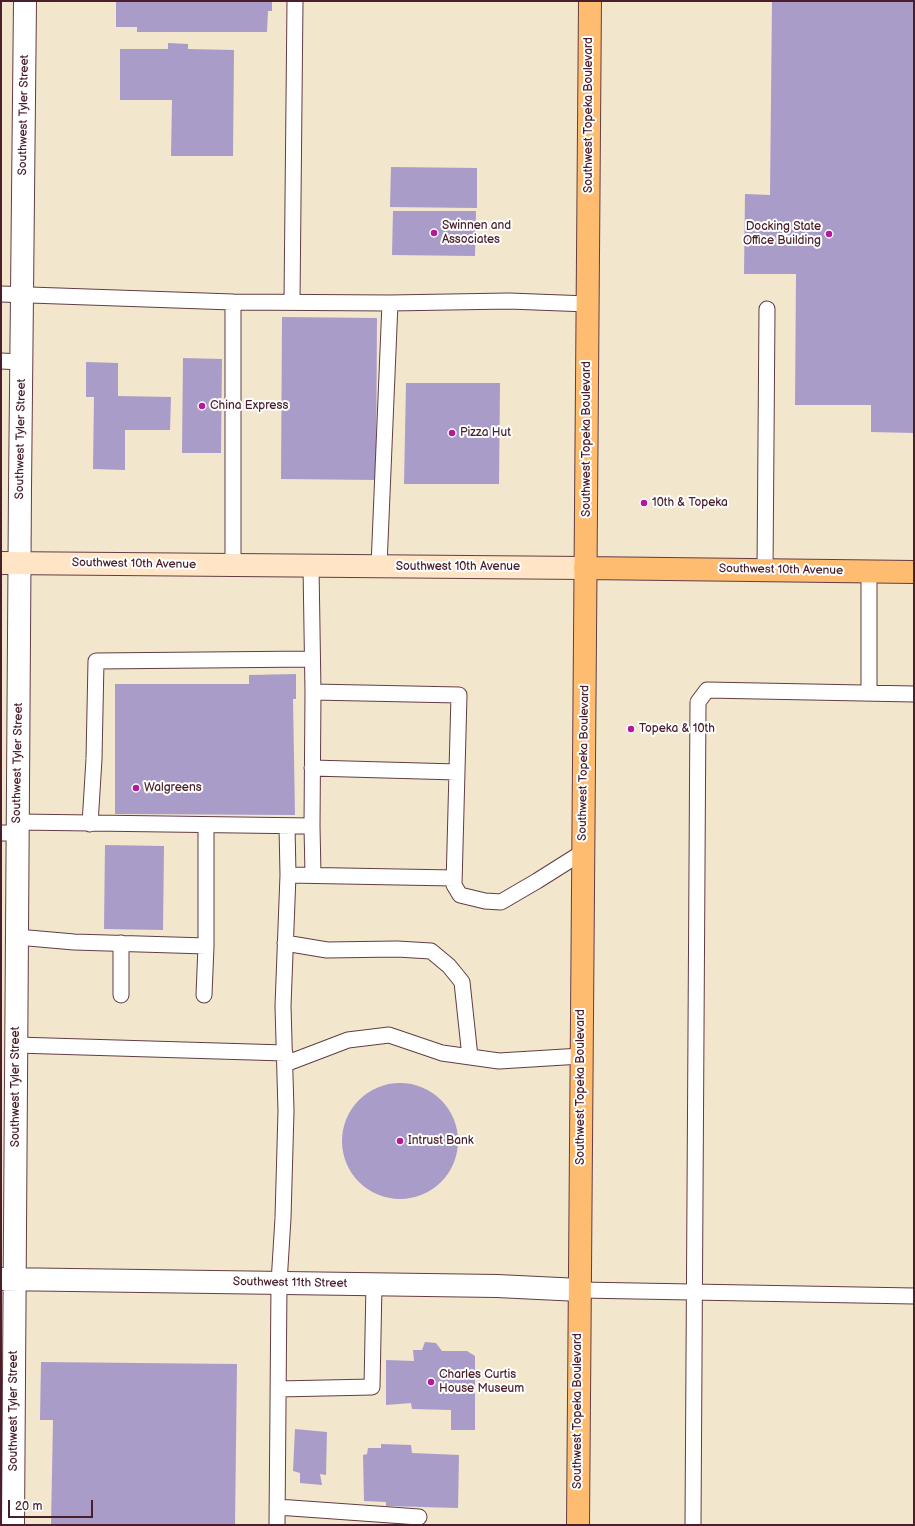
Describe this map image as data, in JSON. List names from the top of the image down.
{
  "streets": {
    "main road": ["Southwest Topeka Boulevard", "Southwest 10th Avenue"],
    "street": ["Southwest Tyler Street", "Southwest 11th Street"]
  },
  "crossings": [
    ["Southwest Tyler Street", "Southwest 10th Avenue"],
    ["Southwest Tyler Street", "Southwest 11th Street"],
    ["Southwest Topeka Boulevard", "Southwest 10th Avenue"],
    ["Southwest Topeka Boulevard", "Southwest 11th Street"]
  ],
  "places": [
    "Swinnen and Associates",
    "Docking State Office Building",
    "China Express",
    "Pizza Hut",
    "10th & Topeka",
    "Topeka & 10th",
    "Walgreens",
    "Intrust Bank",
    "Charles Curtis House Museum"
  ],
  "scale_bar": "20 m"
}
